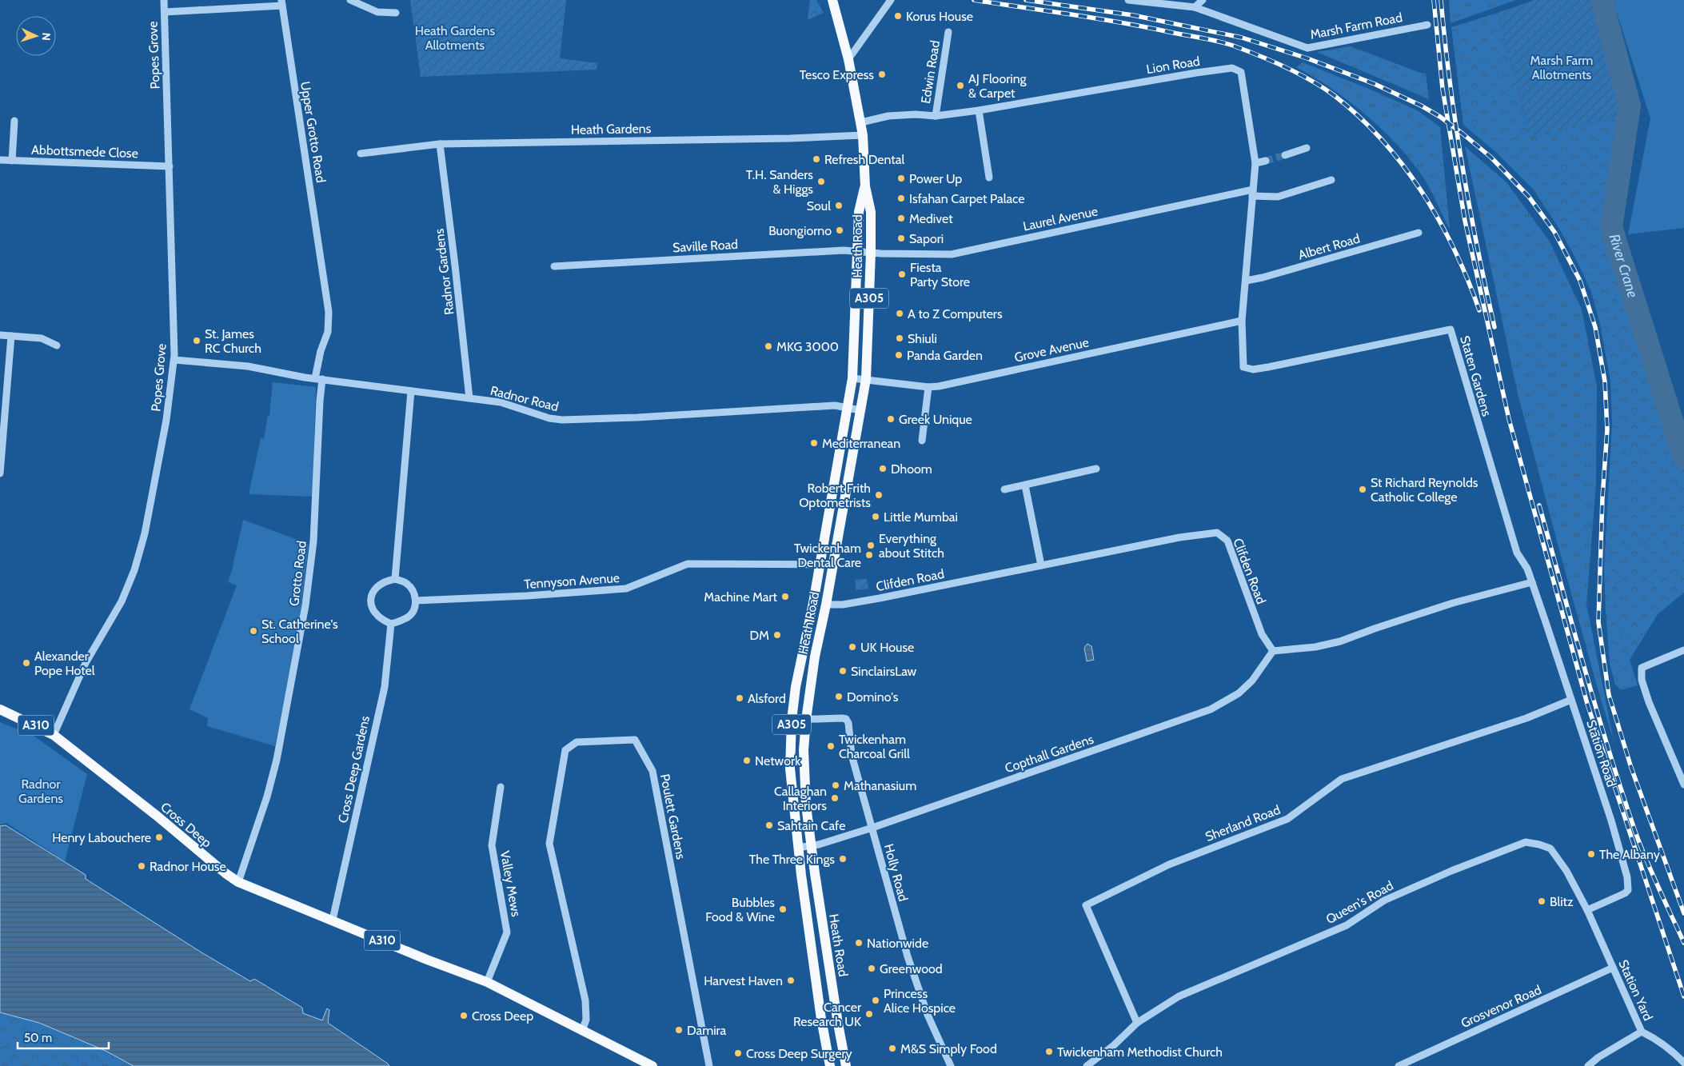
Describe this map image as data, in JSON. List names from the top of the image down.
{
  "streets": {
    "main road": [
      "Heath Road",
      "A305",
      "A310",
      "Cross Deep"
    ],
    "street": [
      "Marsh Farm Road",
      "Popes Grove",
      "Lion Road",
      "Edwin Road",
      "Heath Gardens",
      "Upper Grotto Road",
      "Abbottsmede Close",
      "Laurel Avenue",
      "Saville Road",
      "Albert Road",
      "Radnor Gardens",
      "Grove Avenue",
      "Staten Gardens",
      "Radnor Road",
      "Clifden Road",
      "Grotto Road",
      "Tennyson Avenue",
      "Copthall Gardens",
      "Station Road",
      "Cross Deep Gardens",
      "Poulett Gardens",
      "Sherland Road",
      "Holly Road",
      "Valley Mews",
      "Queen's Road",
      "Station Yard",
      "Grosvenor Road"
    ]
  },
  "crossings": [
    ["Popes Grove", "Upper Grotto Road"],
    ["Popes Grove", "Abbottsmede Close"],
    ["Popes Grove", "Radnor Road"],
    ["Popes Grove", "Cross Deep"],
    ["Lion Road", "Edwin Road"],
    ["Lion Road", "Laurel Avenue"],
    ["Lion Road", "Heath Road"],
    ["Lion Road", "Albert Road"],
    ["Lion Road", "Grove Avenue"],
    ["Lion Road", "Staten Gardens"],
    ["Heath Gardens", "Heath Road"],
    ["Heath Gardens", "Radnor Gardens"],
    ["Upper Grotto Road", "Radnor Road"],
    ["Upper Grotto Road", "Grotto Road"],
    ["Laurel Avenue", "Saville Road"],
    ["Laurel Avenue", "Heath Road"],
    ["Saville Road", "Heath Road"],
    ["Heath Road", "Grove Avenue"],
    ["Heath Road", "Radnor Road"],
    ["Heath Road", "Clifden Road"],
    ["Heath Road", "Tennyson Avenue"],
    ["Heath Road", "Copthall Gardens"],
    ["Heath Road", "Holly Road"],
    ["Radnor Gardens", "Radnor Road"],
    ["Grove Avenue", "Staten Gardens"],
    ["Staten Gardens", "Station Road"],
    ["Radnor Road", "Grotto Road"],
    ["Clifden Road", "Copthall Gardens"],
    ["Grotto Road", "Cross Deep"],
    ["Tennyson Avenue", "Cross Deep Gardens"],
    ["Copthall Gardens", "Holly Road"],
    ["Station Road", "Sherland Road"],
    ["Station Road", "Queen's Road"],
    ["Station Road", "Station Yard"],
    ["Cross Deep Gardens", "Cross Deep"],
    ["Poulett Gardens", "Cross Deep"],
    ["Sherland Road", "Queen's Road"],
    ["Cross Deep", "Valley Mews"],
    ["Queen's Road", "Station Yard"],
    ["Station Yard", "Grosvenor Road"]
  ],
  "water": ["River Crane"],
  "parks": ["Heath Gardens Allotments", "Marsh Farm Allotments", "Radnor Gardens"],
  "places": [
    "Korus House",
    "Tesco Express",
    "AJ Flooring & Carpet",
    "Refresh Dental",
    "Power Up",
    "T.H. Sanders & Higgs",
    "Isfahan Carpet Palace",
    "Soul",
    "Medivet",
    "Buongiorno",
    "Sapori",
    "Fiesta Party Store",
    "A to Z Computers",
    "Shiuli",
    "St. James RC Church",
    "MKG 3000",
    "Panda Garden",
    "Greek Unique",
    "Mediterranean",
    "Dhoom",
    "St Richard Reynolds Catholic College",
    "Robert Frith Optometrists",
    "Little Mumbai",
    "Everything about Stitch",
    "Twickenham Dental Care",
    "Machine Mart",
    "St. Catherine's School",
    "DM",
    "UK House",
    "Alexander Pope Hotel",
    "SinclairsLaw",
    "Domino's",
    "Alsford",
    "Twickenham Charcoal Grill",
    "Network",
    "Mathanasium",
    "Callaghan Interiors",
    "Sahtain Cafe",
    "Henry Labouchere",
    "The Albany",
    "The Three Kings",
    "Radnor House",
    "Blitz",
    "Bubbles Food & Wine",
    "Nationwide",
    "Greenwood",
    "Harvest Haven",
    "Princess Alice Hospice",
    "Cancer Research UK",
    "Cross Deep",
    "Damira",
    "M&S Simply Food",
    "Twickenham Methodist Church",
    "Cross Deep Surgery"
  ],
  "scale_bar": "50 m",
  "north": "right"
}
